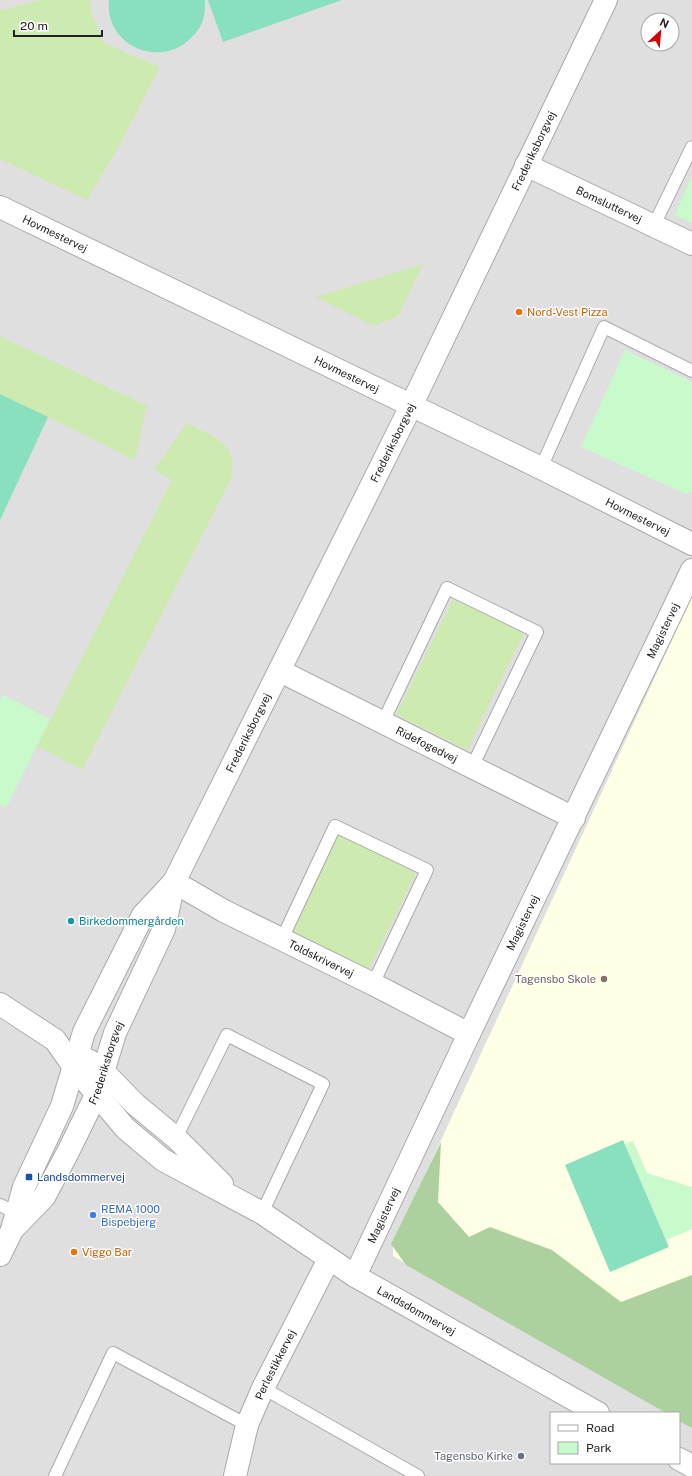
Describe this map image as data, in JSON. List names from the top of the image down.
{
  "streets": {
    "street": [
      "Frederiksborgvej",
      "Bomsluttervej",
      "Hovmestervej",
      "Magistervej",
      "Ridefogedvej",
      "Toldskrivervej",
      "Landsdommervej",
      "Perlestikkervej"
    ]
  },
  "crossings": [
    ["Frederiksborgvej", "Bomsluttervej"],
    ["Frederiksborgvej", "Hovmestervej"],
    ["Frederiksborgvej", "Ridefogedvej"],
    ["Frederiksborgvej", "Toldskrivervej"],
    ["Frederiksborgvej", "Landsdommervej"],
    ["Magistervej", "Ridefogedvej"],
    ["Magistervej", "Toldskrivervej"],
    ["Magistervej", "Landsdommervej"],
    ["Landsdommervej", "Perlestikkervej"]
  ],
  "places": {
    "other": [
      "Nord-Vest Pizza",
      "Birkedommergården",
      "Tagensbo Skole",
      "REMA 1000 Bispebjerg",
      "Viggo Bar",
      "Tagensbo Kirke"
    ],
    "transit": ["Landsdommervej"]
  },
  "legend": ["Road", "Park"],
  "scale_bar": "20 m",
  "north": "top right"
}
